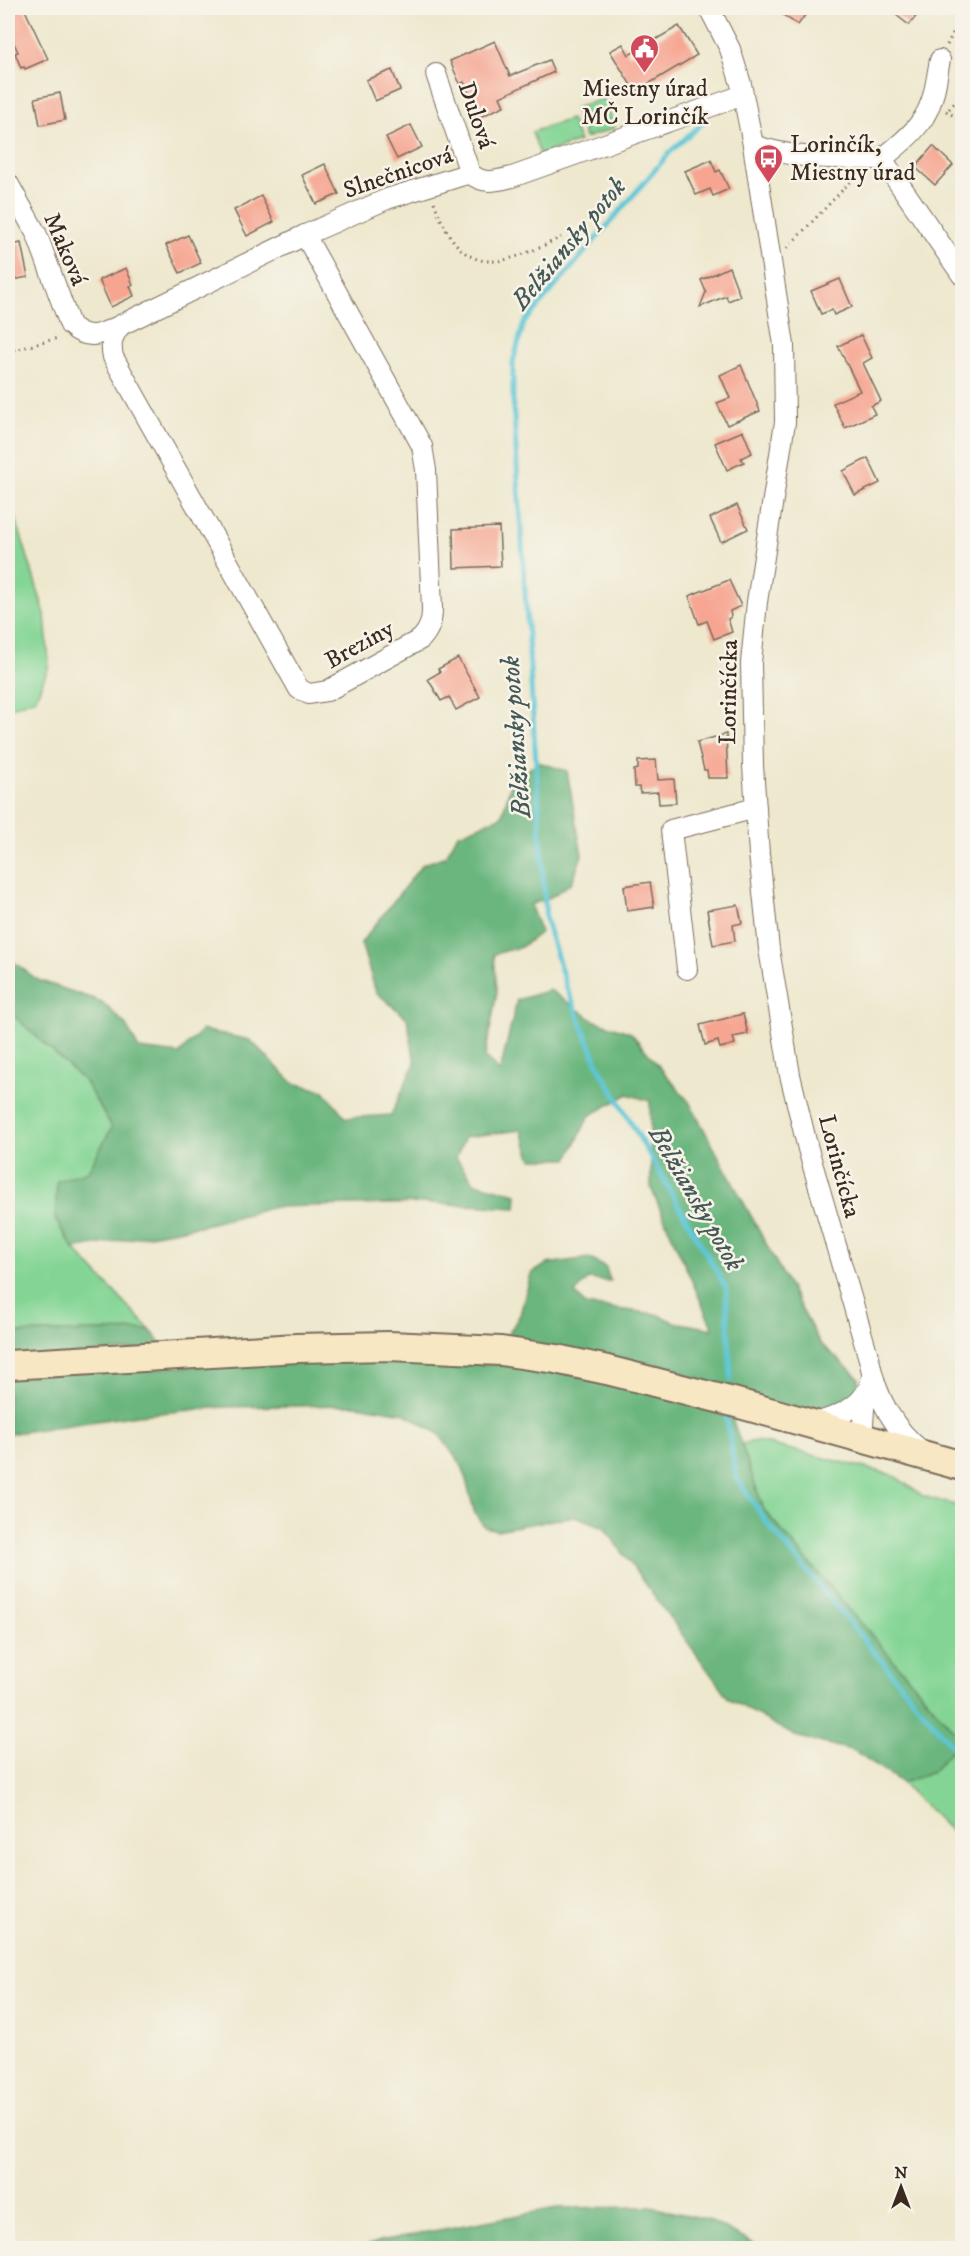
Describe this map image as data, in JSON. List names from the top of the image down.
{
  "streets": {
    "street": [
      "Dulová",
      "Slnečnicová",
      "Maková",
      "Breziny",
      "Lorinčícka"
    ]
  },
  "crossings": [
    ["Dulová", "Slnečnicová"],
    ["Slnečnicová", "Maková"],
    ["Slnečnicová", "Breziny"],
    ["Slnečnicová", "Lorinčícka"]
  ],
  "water": ["Belžiansky potok"],
  "places": {
    "public building": ["Miestny úrad MČ Lorinčík"],
    "bus stop": ["Lorinčík, Miestny úrad"]
  },
  "north": "top"
}
